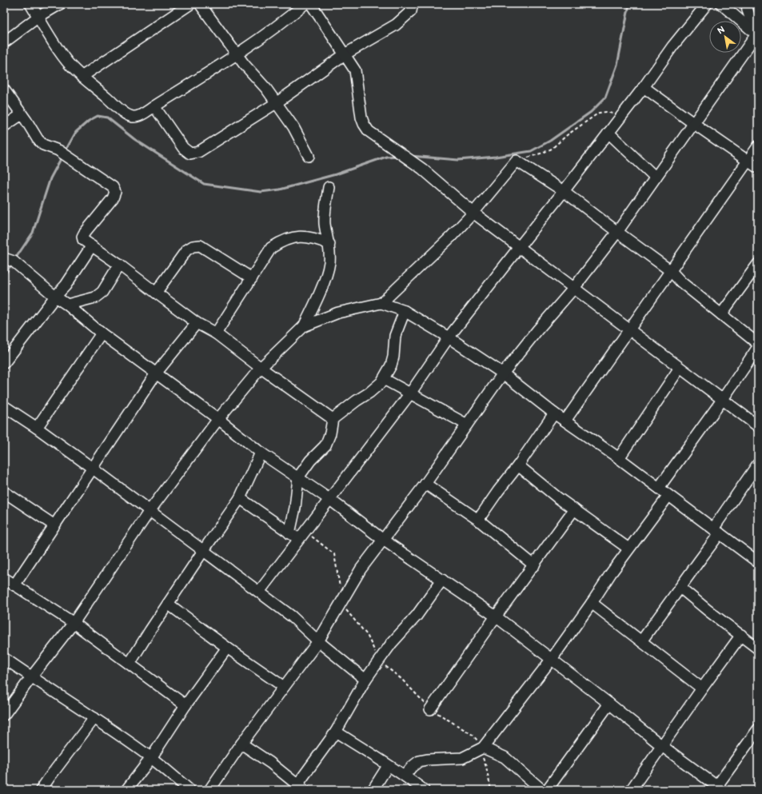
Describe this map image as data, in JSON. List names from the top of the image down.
{
  "north": "top left"
}
